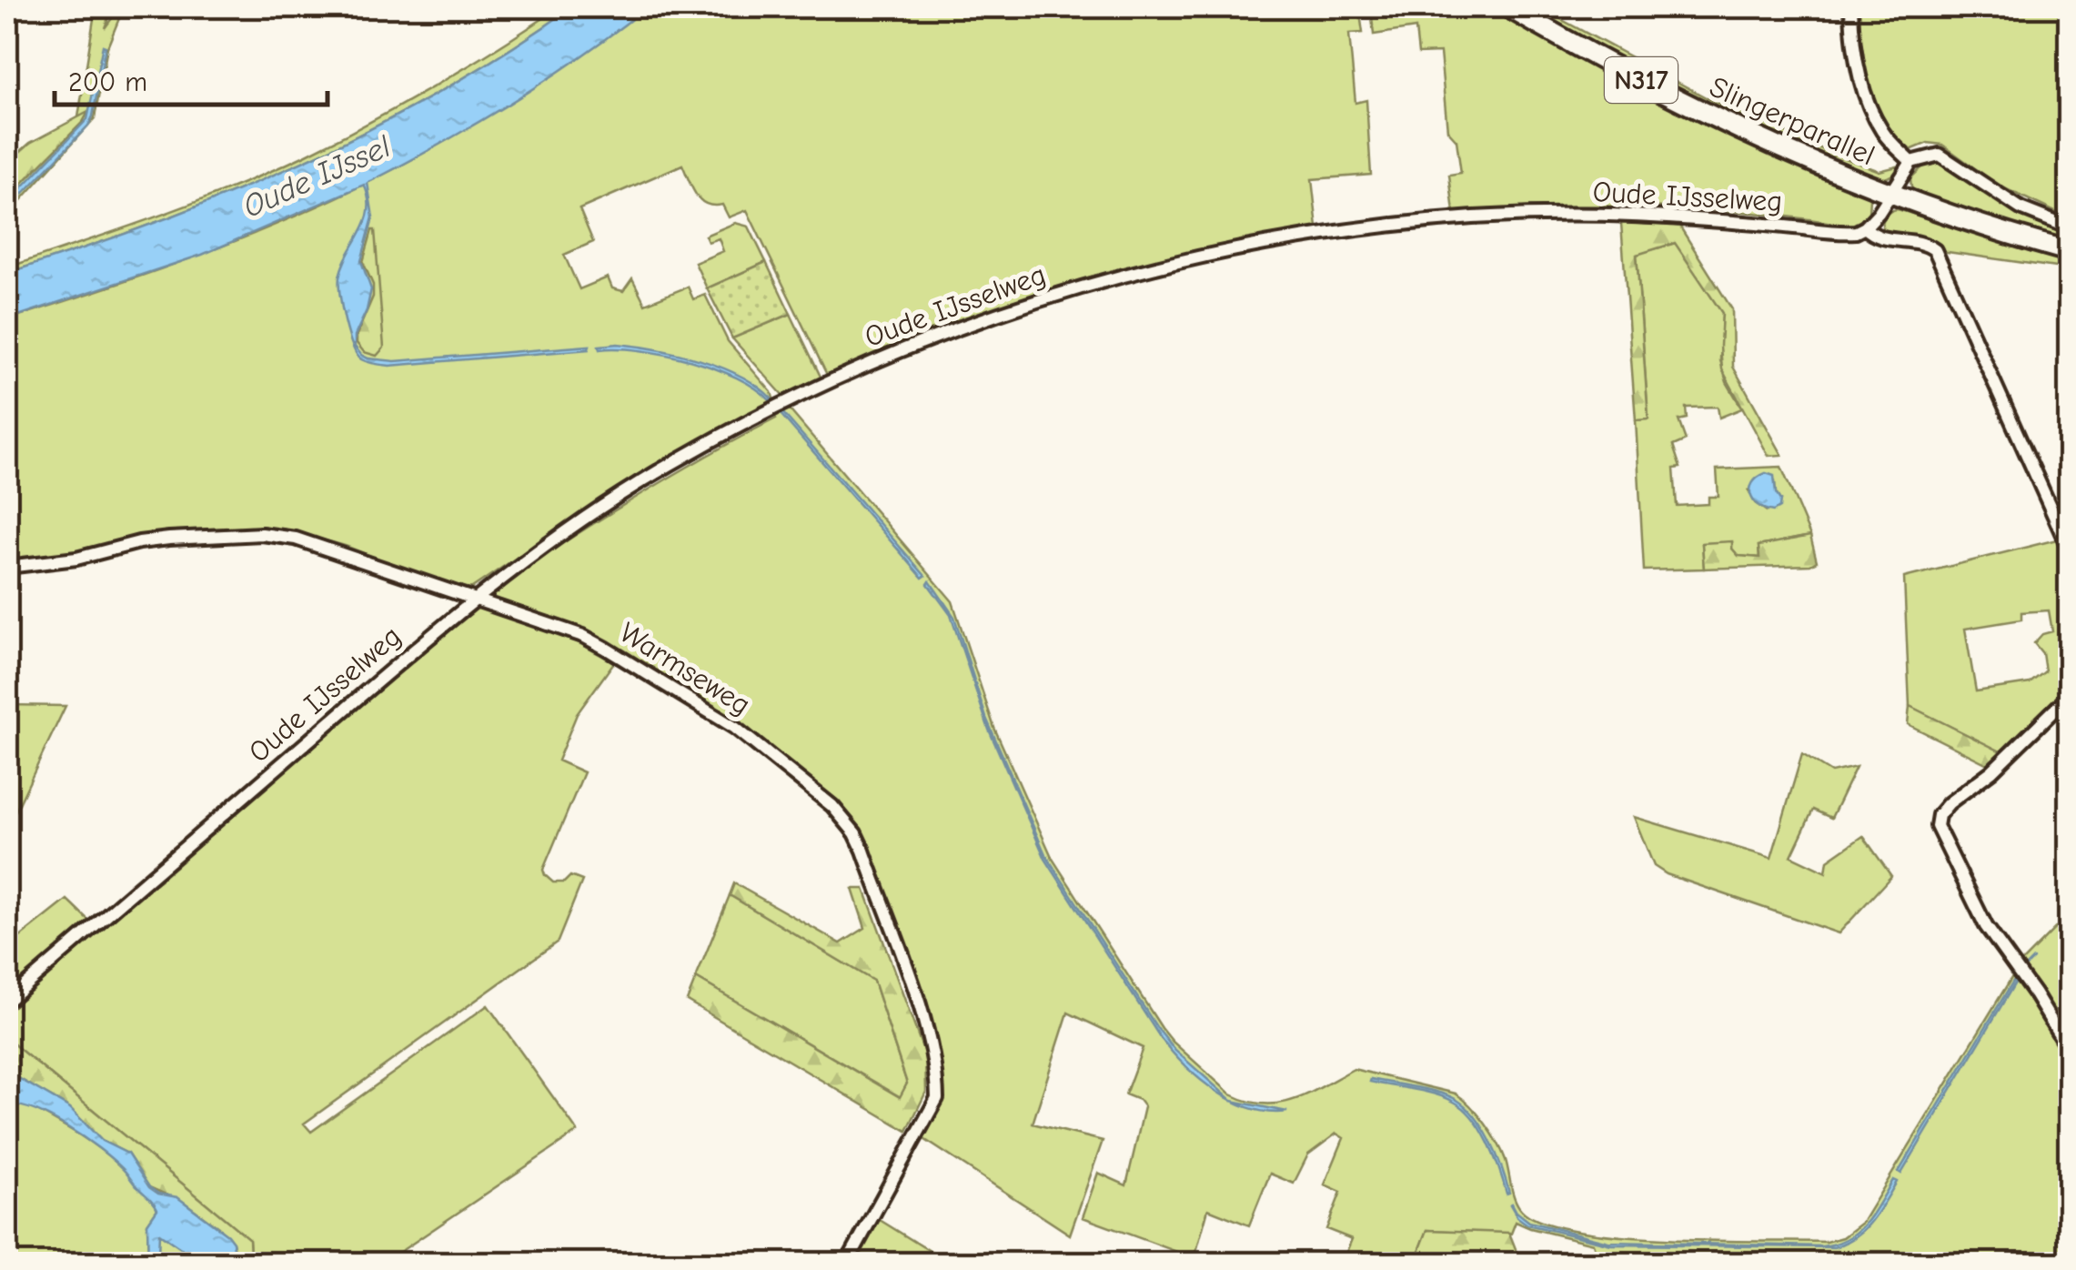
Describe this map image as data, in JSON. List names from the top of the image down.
{
  "streets": {
    "main road": ["N317", "Slingerparallel"],
    "street": ["Oude IJsselweg", "Warmseweg"]
  },
  "crossings": [
    ["Oude IJsselweg", "Warmseweg"]
  ],
  "water": ["Oude IJssel"],
  "scale_bar": "200 m"
}
